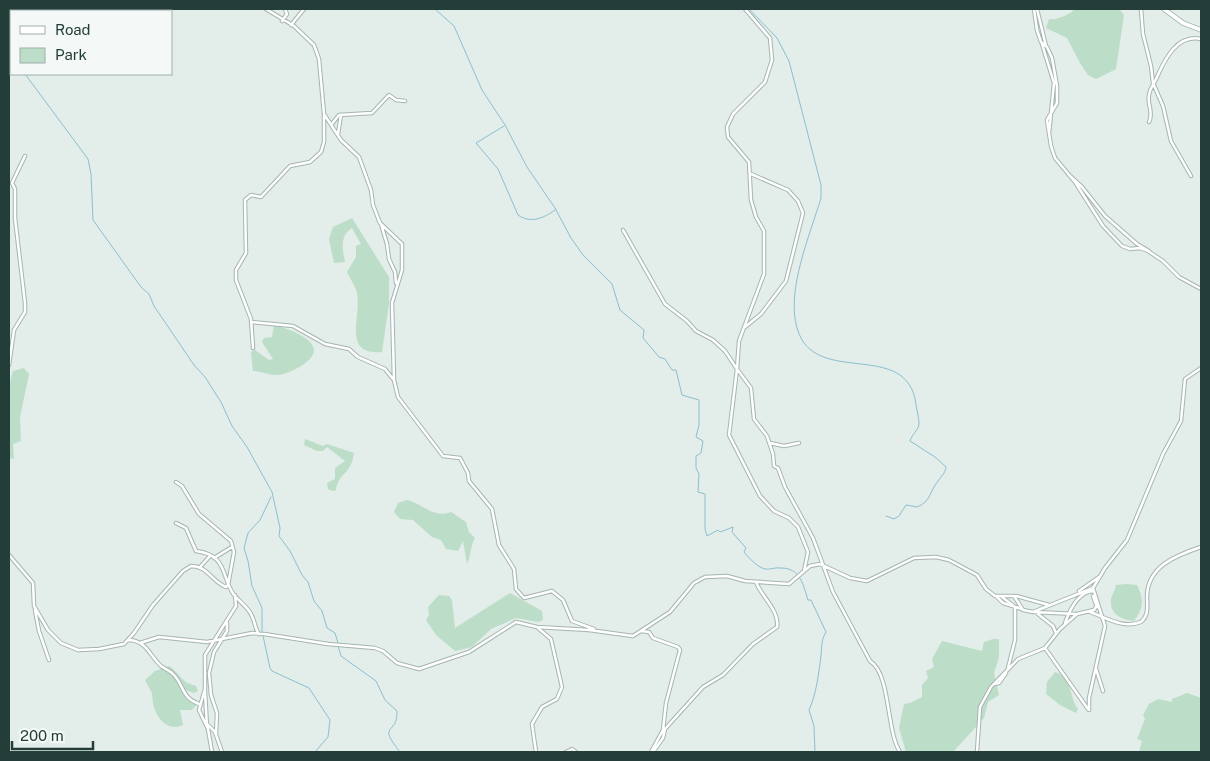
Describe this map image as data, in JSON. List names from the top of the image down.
{
  "legend": ["Road", "Park"],
  "scale_bar": "200 m"
}
